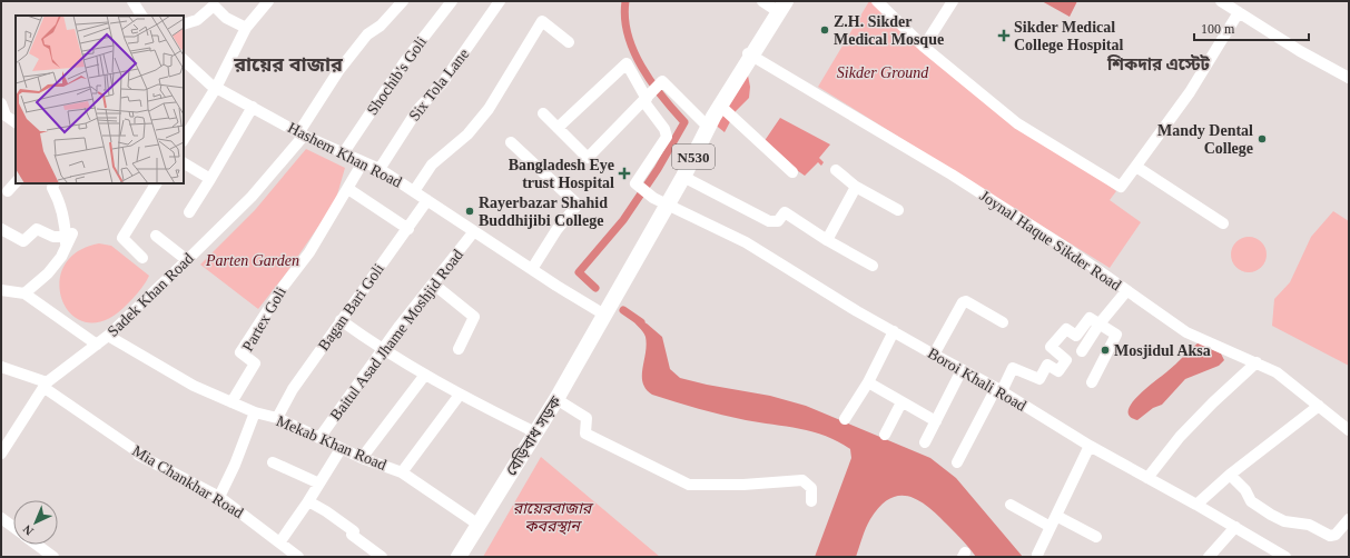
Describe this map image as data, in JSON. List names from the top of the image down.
{
  "streets": {
    "highway": ["N530", "বেড়িবাধ সড়ক"],
    "street": [
      "Shochib's Goli",
      "Six Tola Lane",
      "Hashem Khan Road",
      "Joynal Haque Sikder Road",
      "Sadek Khan Road",
      "Bagan Bari Goli",
      "Partex Goli",
      "Baitul Asad Jhame Moshjid Road",
      "Boroi Khali Road",
      "Mekab Khan Road",
      "Mia Chankhar Road"
    ]
  },
  "crossings": [
    ["Shochib's Goli", "Hashem Khan Road"],
    ["Six Tola Lane", "Hashem Khan Road"],
    ["Hashem Khan Road", "N530"],
    ["Hashem Khan Road", "Sadek Khan Road"],
    ["Hashem Khan Road", "Bagan Bari Goli"],
    ["Hashem Khan Road", "Partex Goli"],
    ["Hashem Khan Road", "Baitul Asad Jhame Moshjid Road"],
    ["Hashem Khan Road", "বেড়িবাধ সড়ক"],
    ["N530", "Joynal Haque Sikder Road"],
    ["N530", "Boroi Khali Road"],
    ["N530", "বেড়িবাধ সড়ক"],
    ["Sadek Khan Road", "Mekab Khan Road"],
    ["Sadek Khan Road", "Mia Chankhar Road"],
    ["Bagan Bari Goli", "Mekab Khan Road"],
    ["Partex Goli", "Mekab Khan Road"],
    ["Baitul Asad Jhame Moshjid Road", "Mekab Khan Road"],
    ["বেড়িবাধ সড়ক", "Mekab Khan Road"]
  ],
  "districts": ["রায়ের বাজার", "শিকদার এস্টেট"],
  "parks": ["Sikder Ground", "Parten Garden", "রায়েরবাজার কবরস্থান"],
  "places": {
    "other": [
      "Z.H. Sikder Medical Mosque",
      "Mandy Dental College",
      "Rayerbazar Shahid Buddhijibi College",
      "Mosjidul Aksa"
    ],
    "health": ["Sikder Medical College Hospital", "Bangladesh Eye trust Hospital"]
  },
  "scale_bar": "100 m",
  "north": "bottom left"
}
